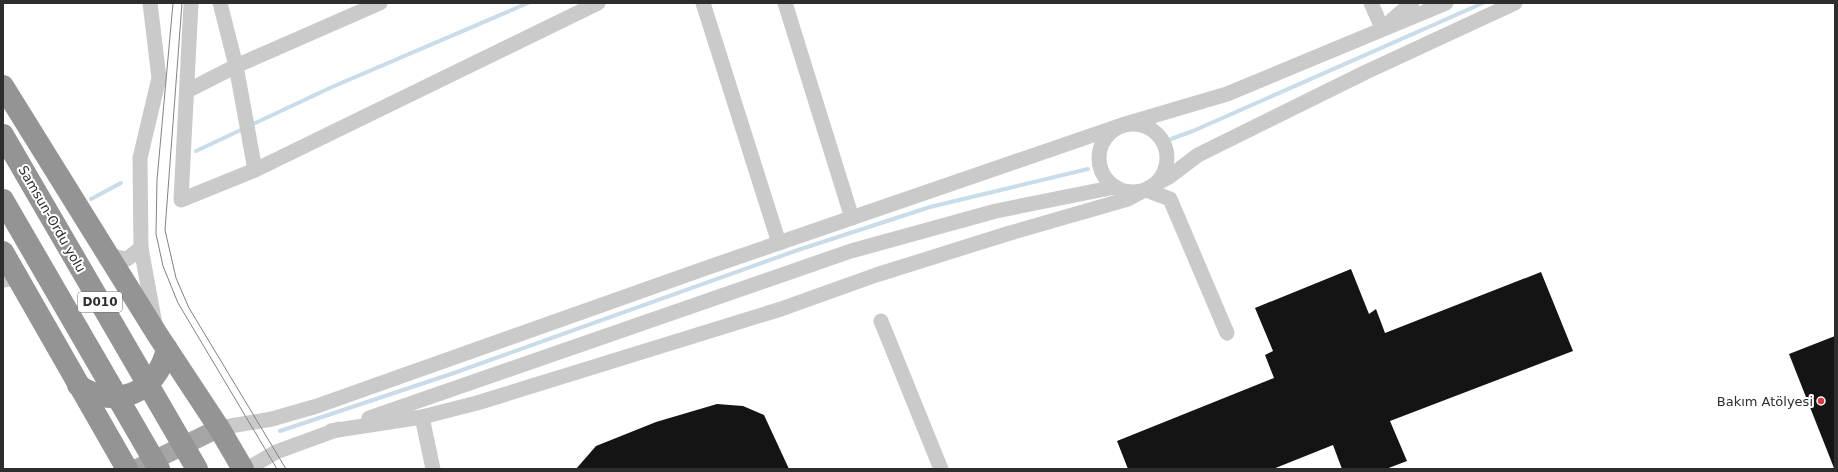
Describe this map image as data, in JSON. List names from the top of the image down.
{
  "streets": {
    "highway": ["Samsun-Ordu yolu", "D010"]
  },
  "places": ["Bakım Atölyesi"]
}
